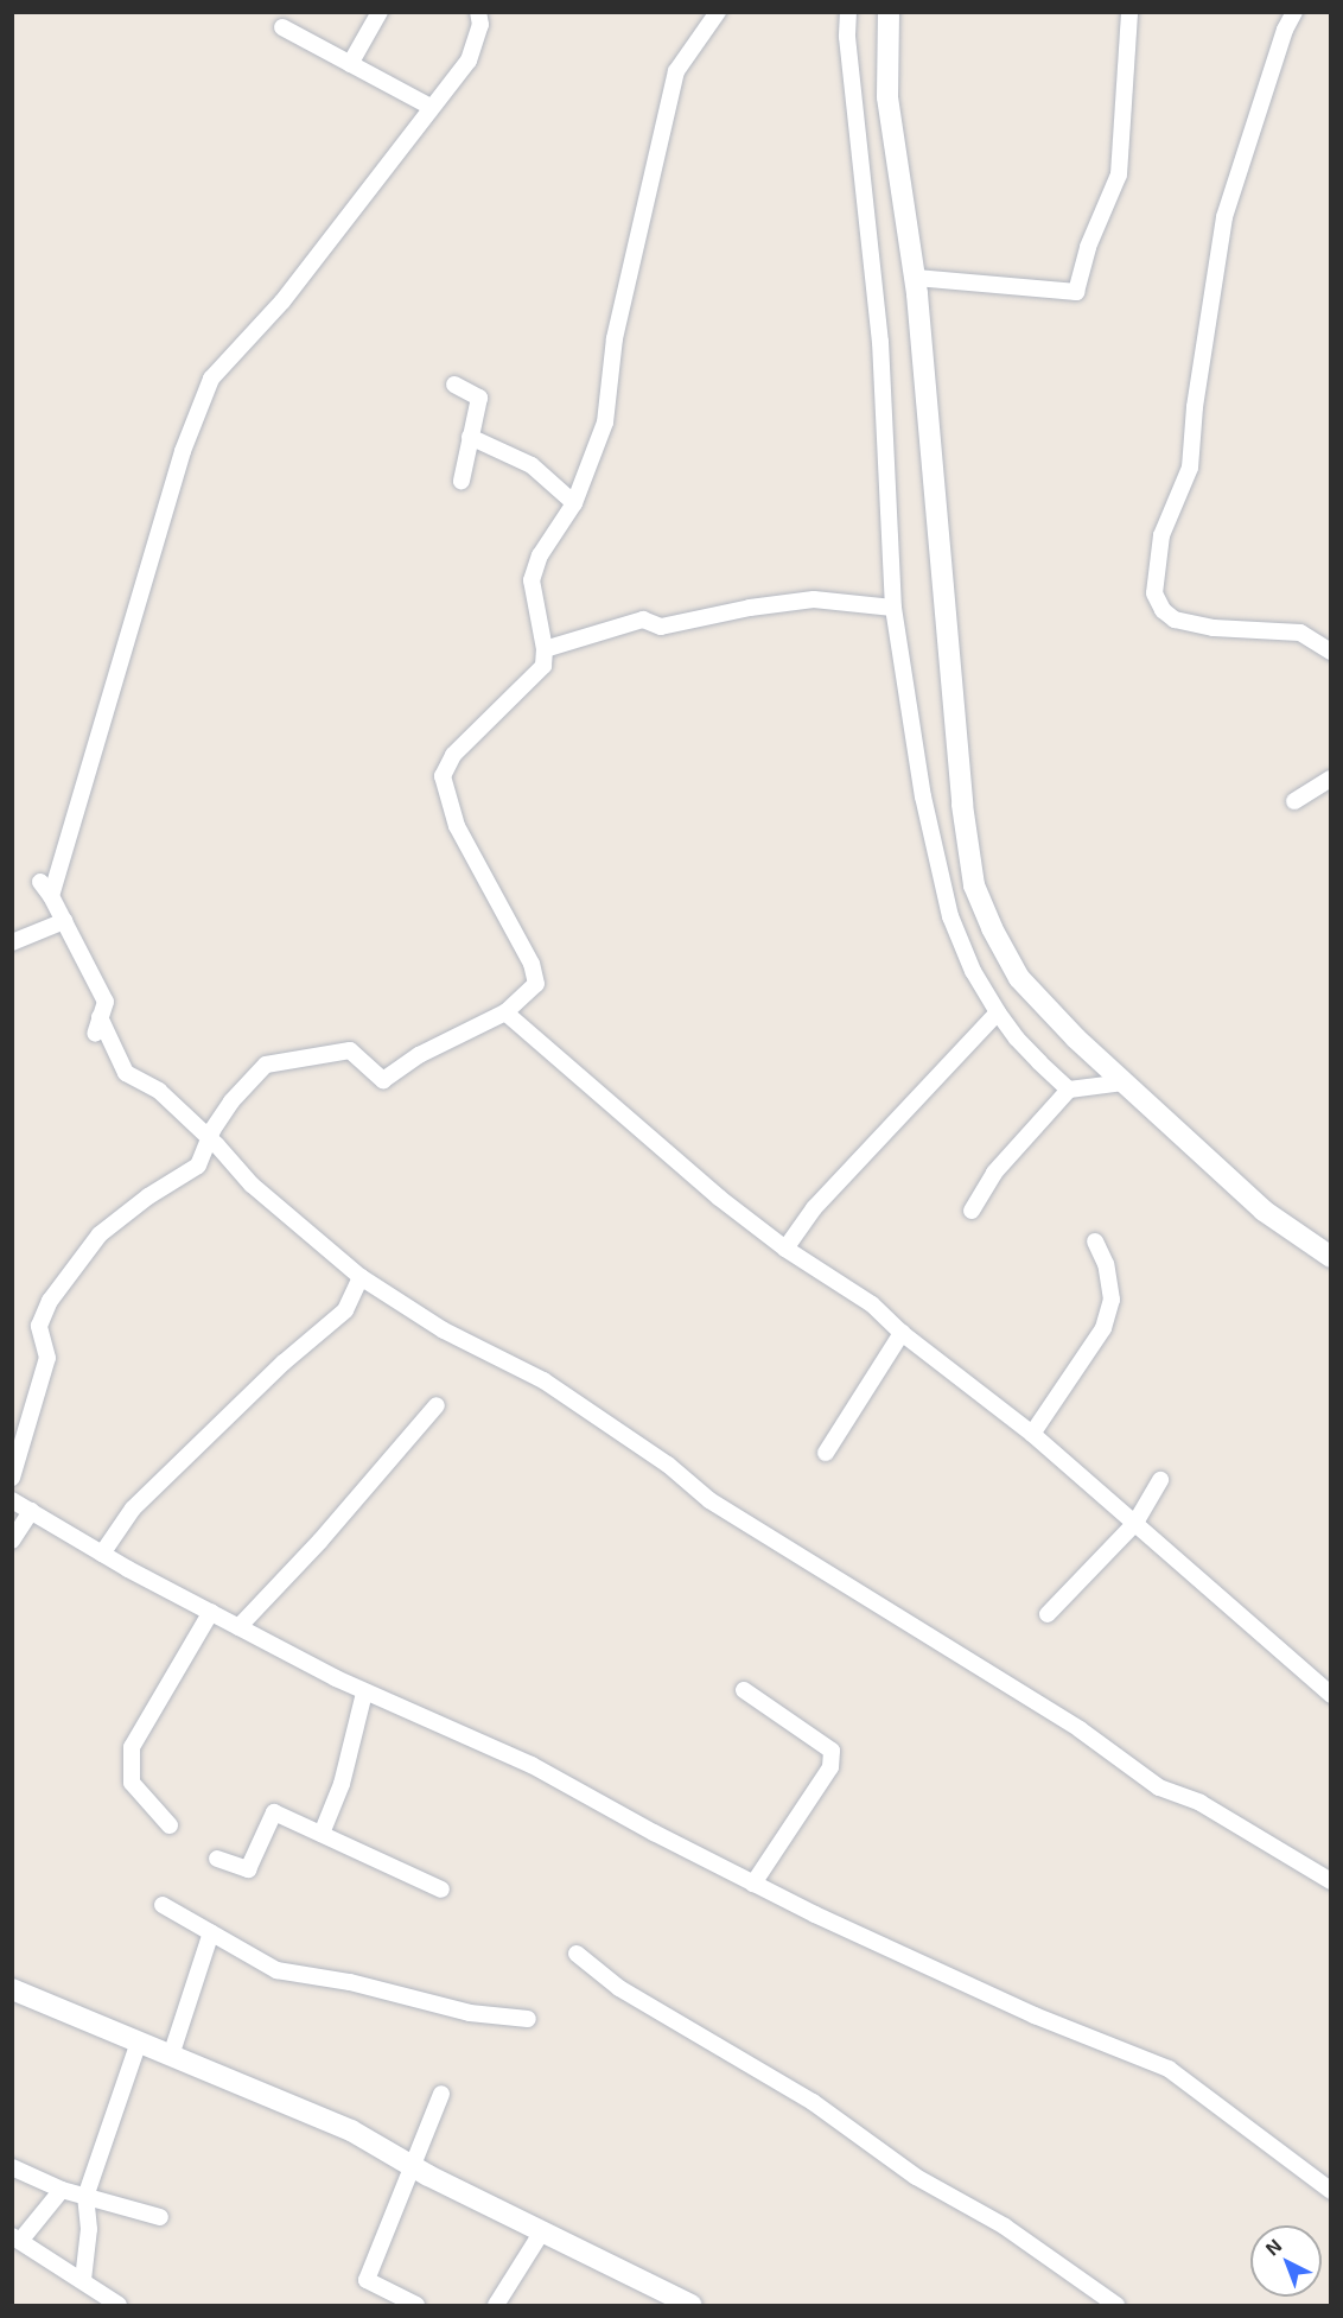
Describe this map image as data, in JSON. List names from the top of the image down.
{
  "north": "top left"
}
